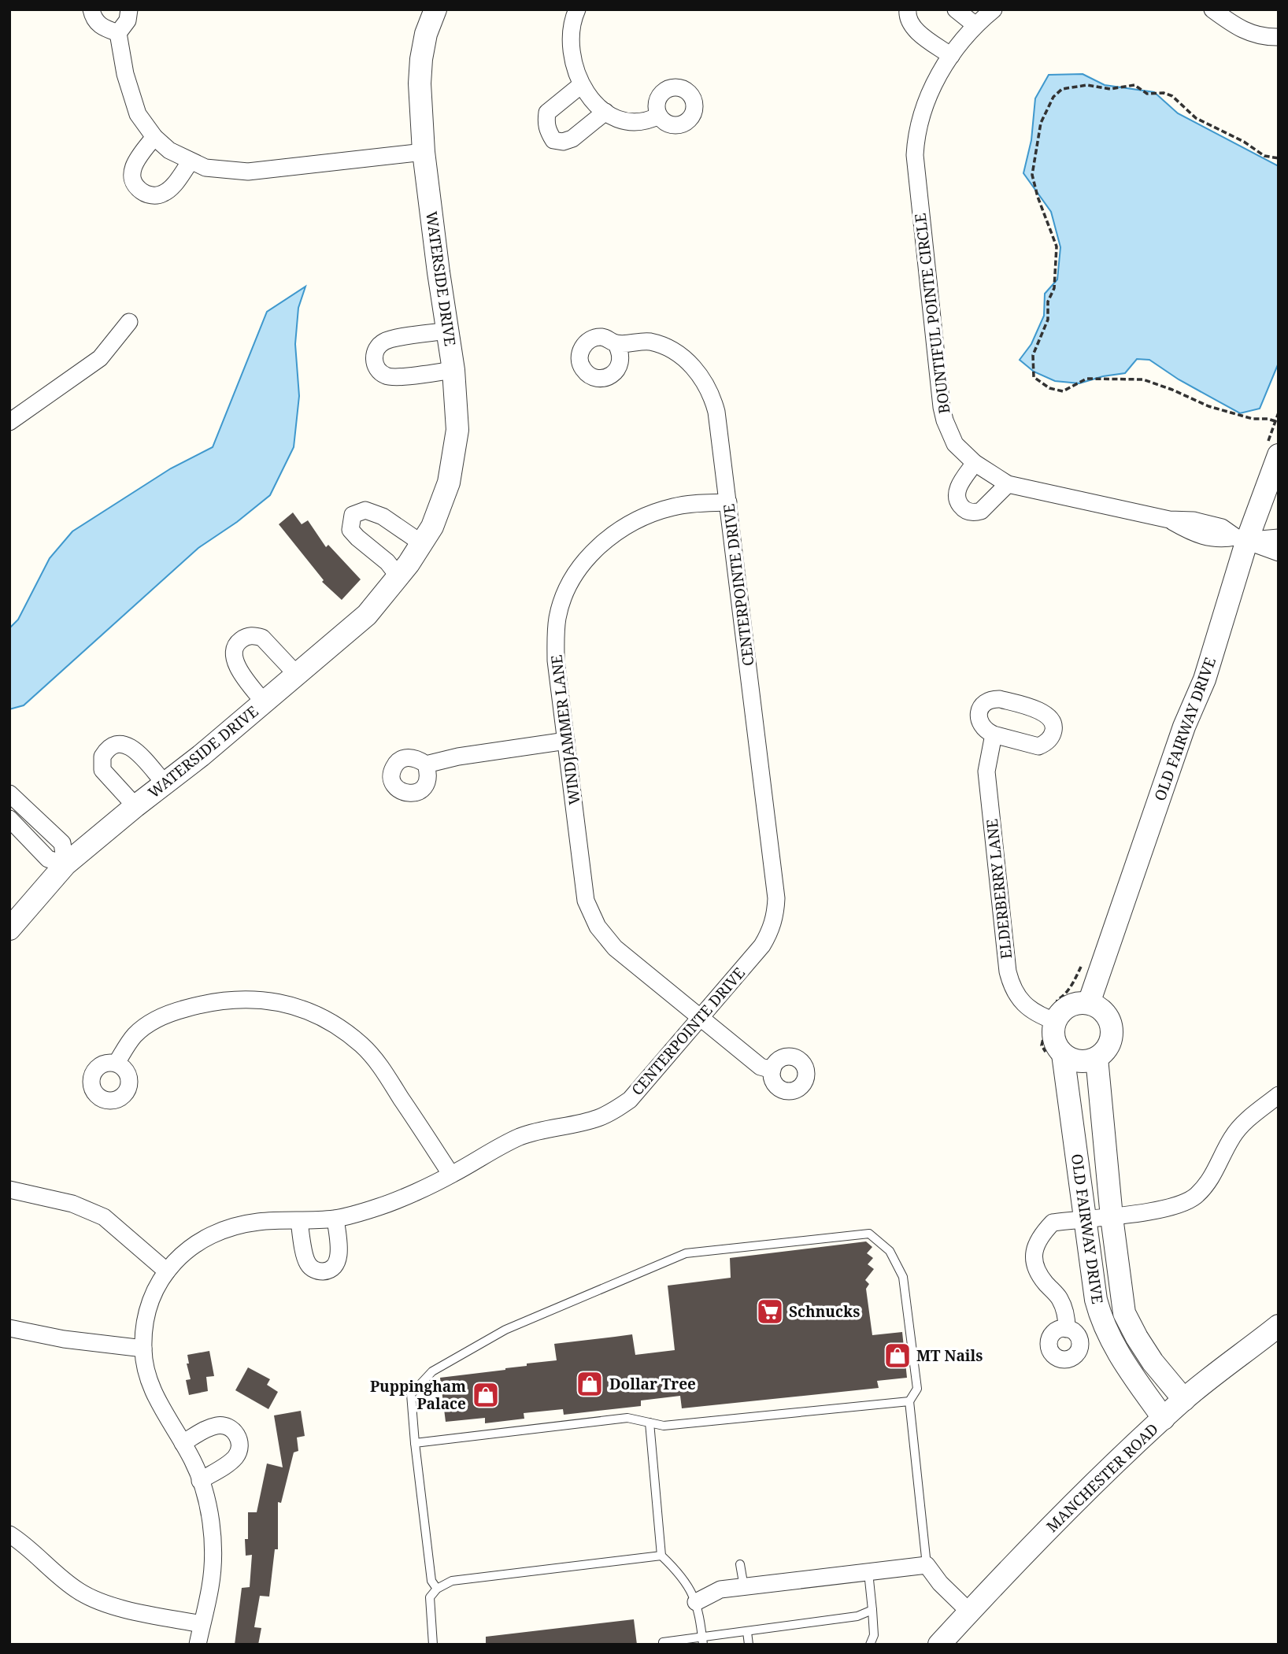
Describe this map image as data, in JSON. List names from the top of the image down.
{
  "streets": {
    "street": [
      "WATERSIDE DRIVE",
      "BOUNTIFUL POINTE CIRCLE",
      "CENTERPOINTE DRIVE",
      "OLD FAIRWAY DRIVE",
      "WINDJAMMER LANE",
      "ELDERBERRY LANE",
      "MANCHESTER ROAD"
    ]
  },
  "crossings": [
    ["BOUNTIFUL POINTE CIRCLE", "OLD FAIRWAY DRIVE"],
    ["CENTERPOINTE DRIVE", "WINDJAMMER LANE"],
    ["OLD FAIRWAY DRIVE", "ELDERBERRY LANE"],
    ["OLD FAIRWAY DRIVE", "MANCHESTER ROAD"]
  ],
  "places": {
    "supermarket": ["Schnucks"],
    "shop": ["MT Nails", "Dollar Tree", "Puppingham Palace"]
  }
}
